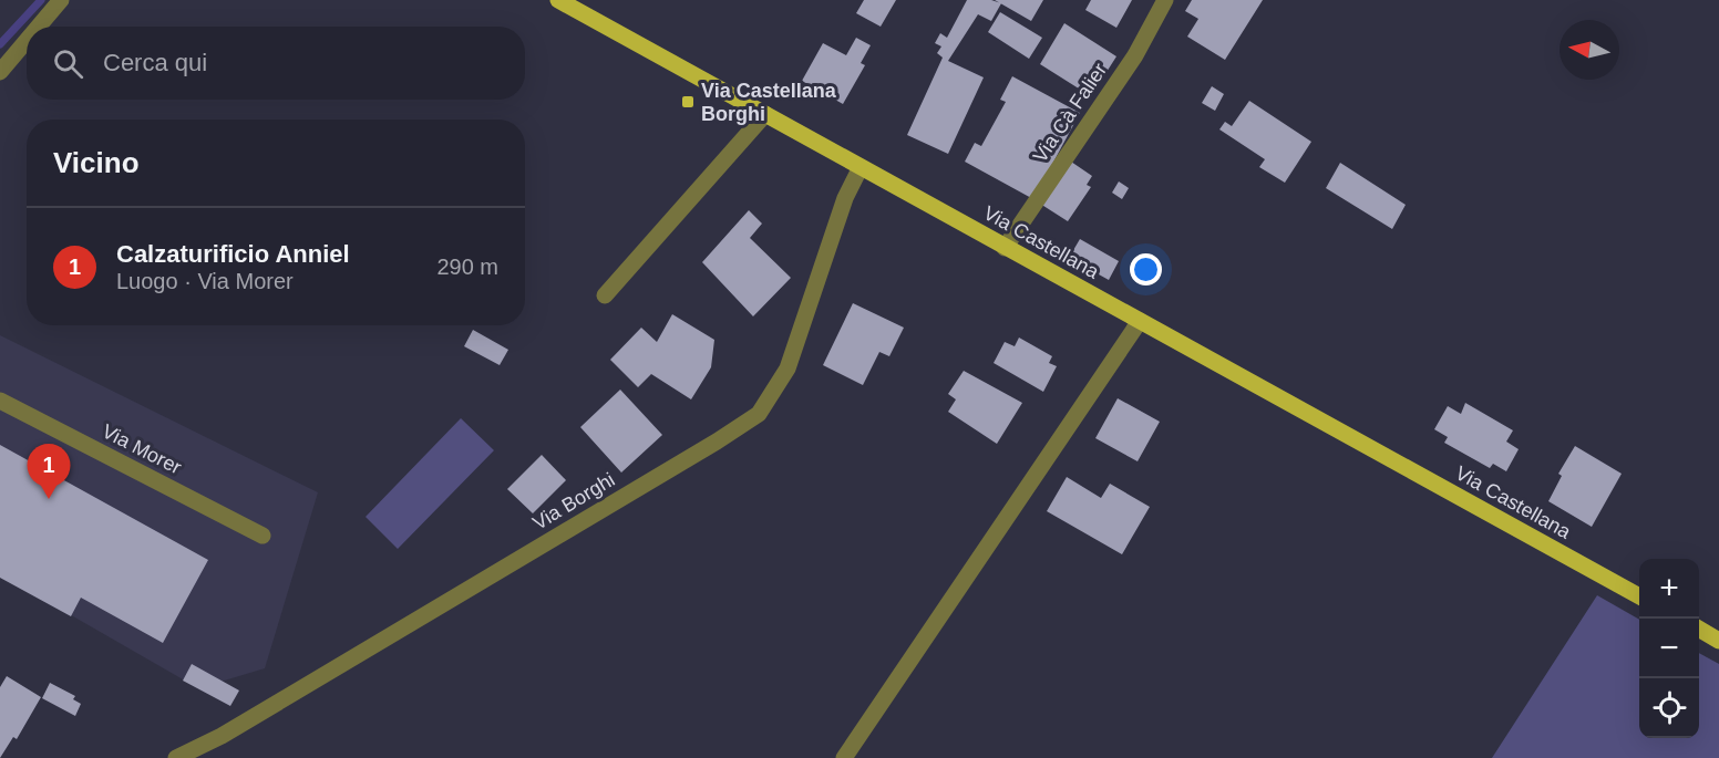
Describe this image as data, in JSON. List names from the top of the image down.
{
  "streets": {
    "main road": ["Via Castellana"],
    "street": ["Via Cà Falier", "Via Morer", "Via Borghi"]
  },
  "crossings": [
    ["Via Cà Falier", "Via Castellana"],
    ["Via Castellana", "Via Borghi"]
  ],
  "places": {
    "transit": ["Via Castellana Borghi"]
  },
  "north": "left",
  "page": {
    "search": "Cerca qui",
    "heading": "Vicino",
    "list": [
      {
        "mark": "1",
        "name": "Calzaturificio Anniel",
        "note": "Luogo · Via Morer",
        "value": "290 m"
      }
    ],
    "pins": "1",
    "map_buttons": ["+", "−"]
  }
}
